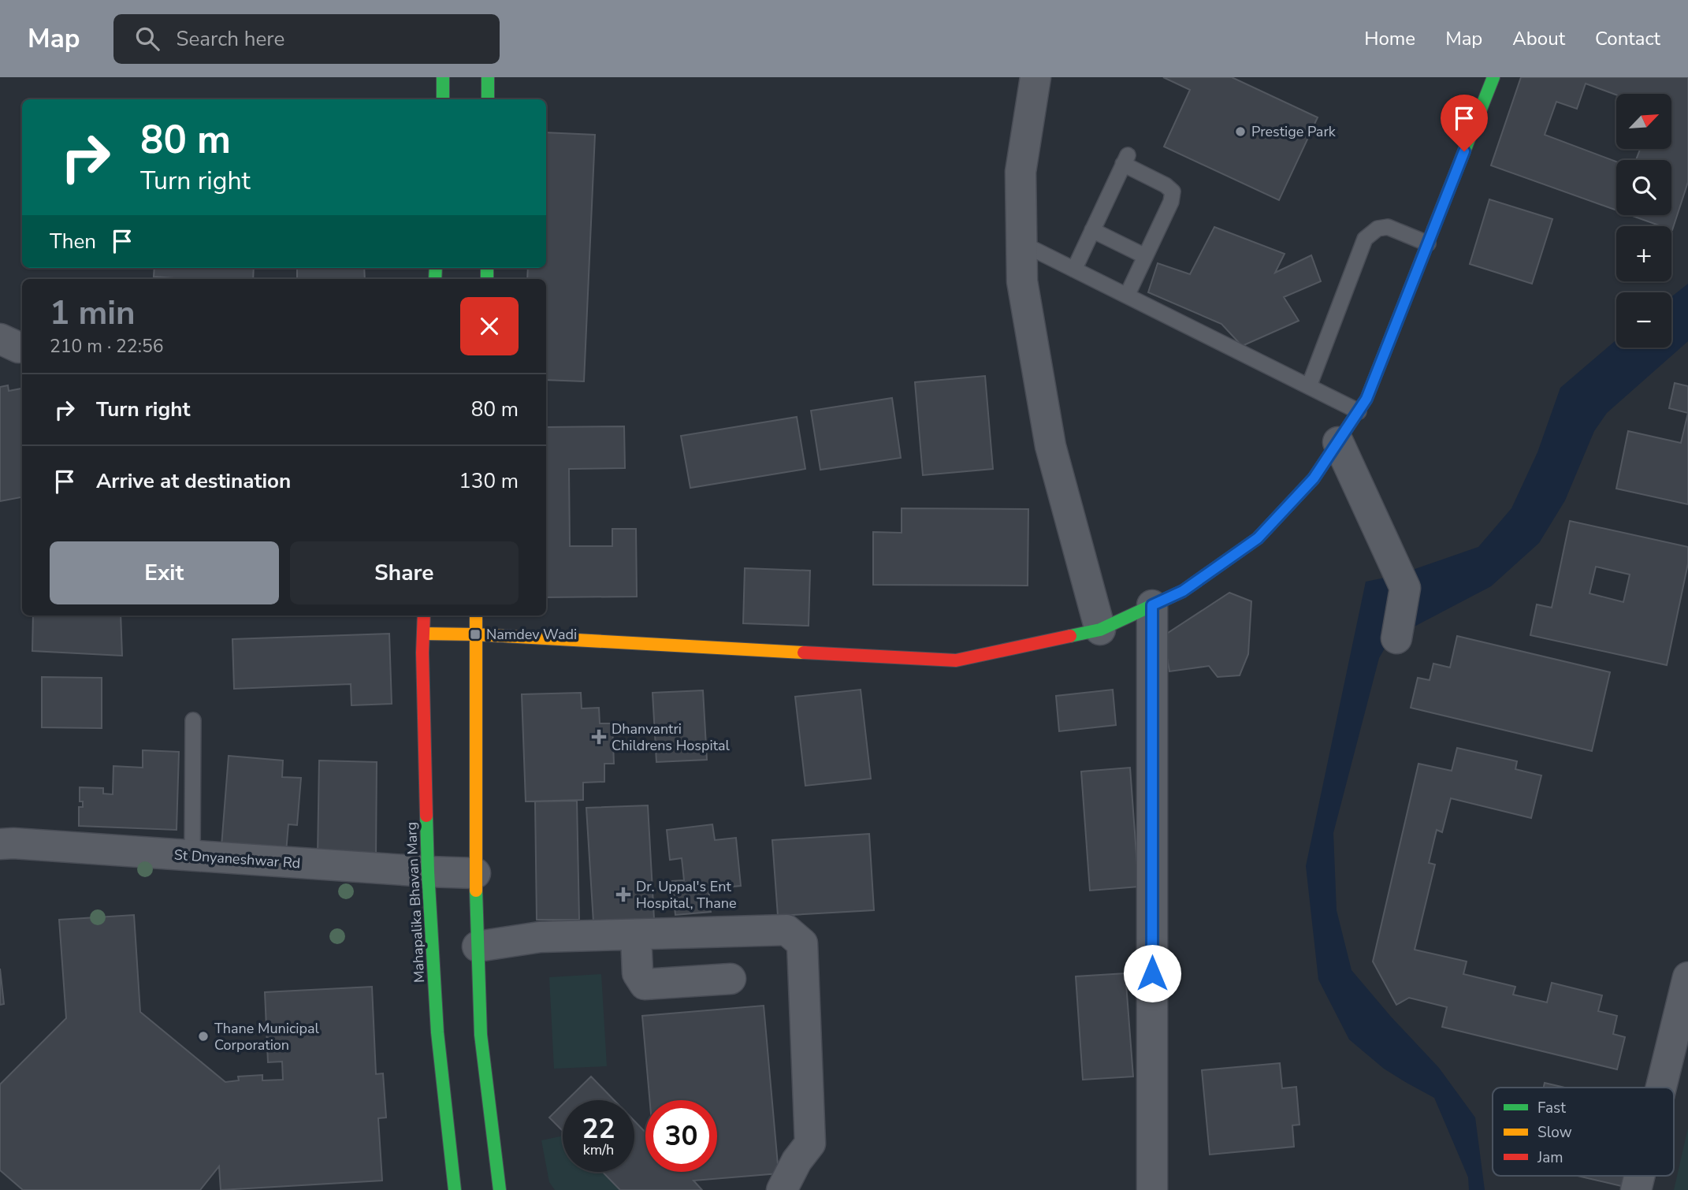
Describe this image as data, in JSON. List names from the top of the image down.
{
  "streets": {
    "street": ["St Dnyaneshwar Rd", "Mahapalika Bhavan Marg"]
  },
  "crossings": [
    ["St Dnyaneshwar Rd", "Mahapalika Bhavan Marg"]
  ],
  "places": {
    "other": ["Prestige Park", "Thane Municipal Corporation"],
    "transit": ["Namdev Wadi"],
    "health": ["Dhanvantri Childrens Hospital", "Dr. Uppal's Ent Hospital, Thane"]
  },
  "legend": ["Fast", "Slow", "Jam"],
  "north": "top right",
  "page": {
    "header": "Map",
    "search": "Search here",
    "nav": [
      "Home",
      "Map",
      "About",
      "Contact"
    ],
    "map_buttons": ["+", "−"],
    "turn": ["80 m", "Turn right"],
    "then": "Then",
    "heading": ["1 min", "210 m · 22:56"],
    "list": [
      {
        "name": "Turn right",
        "value": "80 m"
      },
      {
        "name": "Arrive at destination",
        "value": "130 m"
      }
    ],
    "buttons": ["Exit", "Share"],
    "speed": "22 km/h",
    "limit": "30"
  }
}
